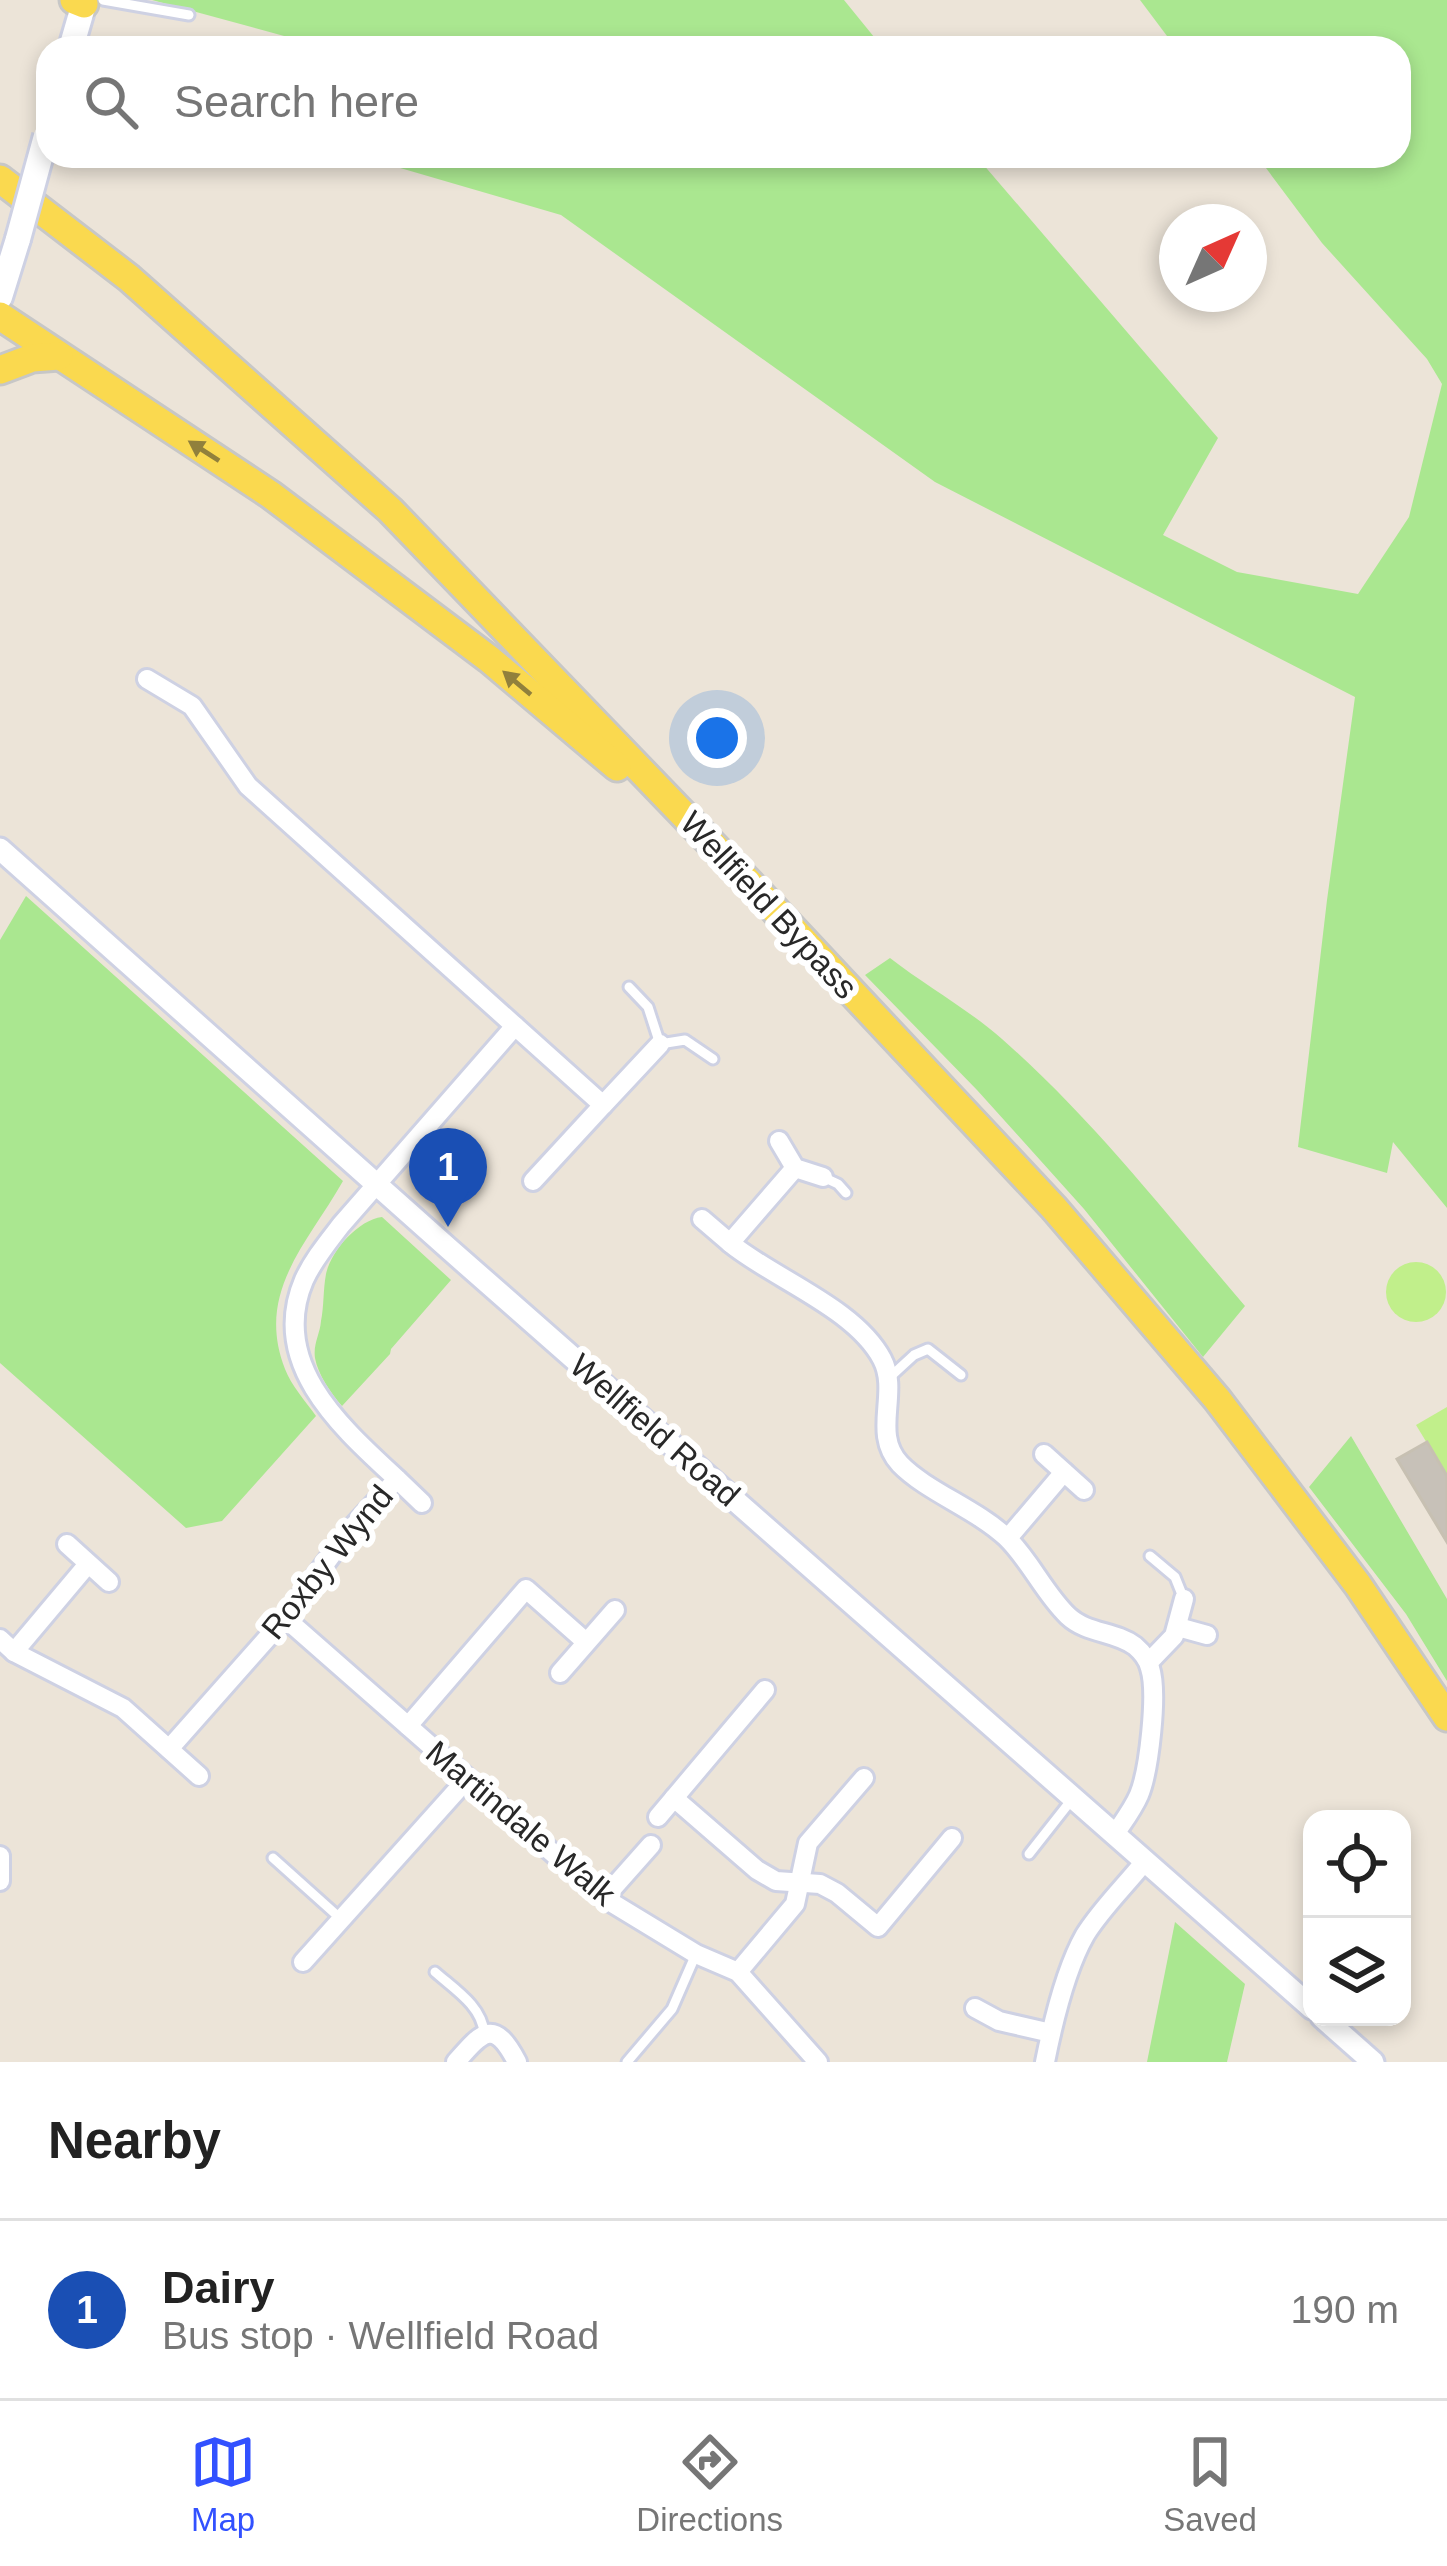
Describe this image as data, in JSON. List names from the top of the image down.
{
  "streets": {
    "main road": ["Wellfield Bypass"],
    "street": ["Wellfield Road", "Roxby Wynd", "Martindale Walk"]
  },
  "crossings": [
    ["Wellfield Road", "Roxby Wynd"],
    ["Roxby Wynd", "Martindale Walk"]
  ],
  "north": "top right",
  "page": {
    "search": "Search here",
    "pins": "1",
    "heading": "Nearby",
    "list": [
      {
        "mark": "1",
        "name": "Dairy",
        "note": "Bus stop · Wellfield Road",
        "value": "190 m"
      }
    ],
    "nav": ["Map", "Directions", "Saved"]
  }
}
